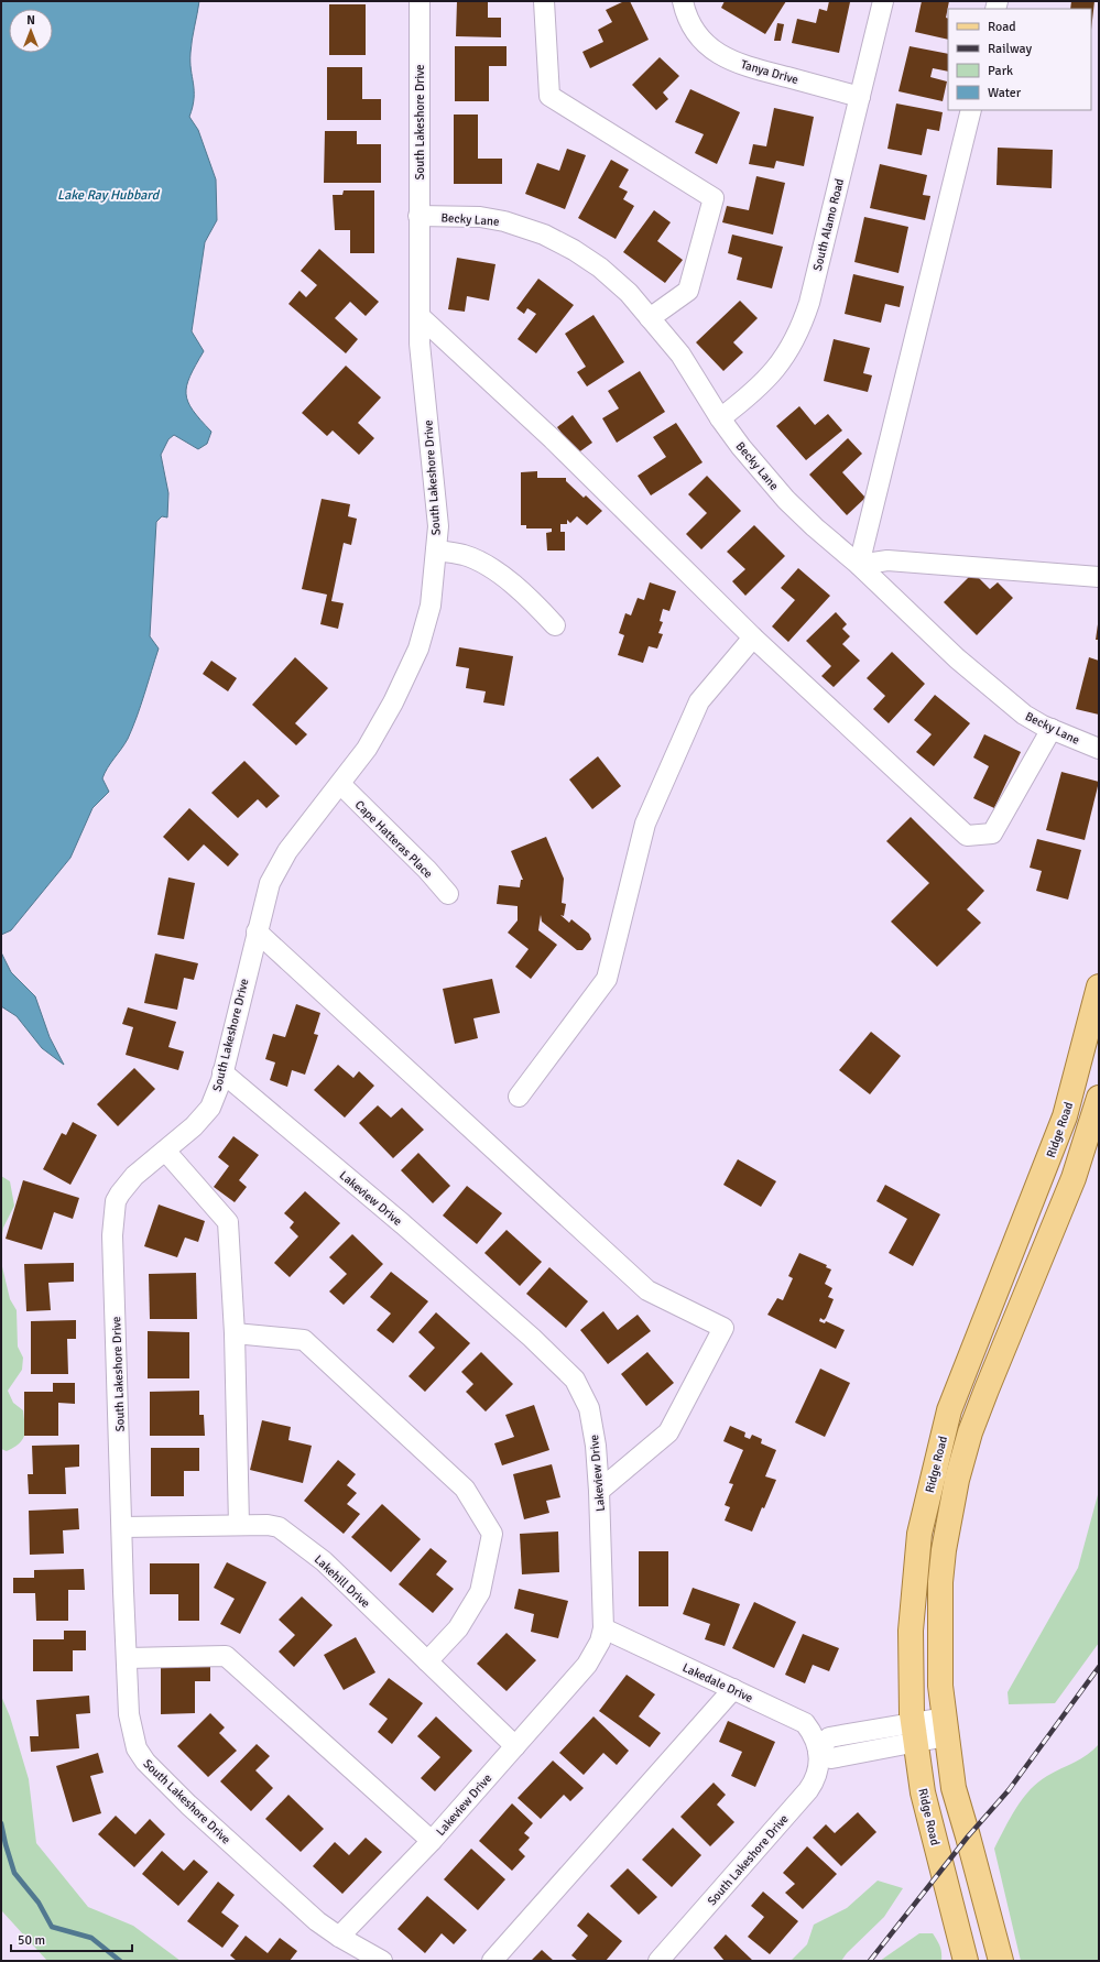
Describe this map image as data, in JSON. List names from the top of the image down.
{
  "streets": {
    "main road": ["Ridge Road"],
    "street": [
      "Tanya Drive",
      "South Lakeshore Drive",
      "Becky Lane",
      "South Alamo Road",
      "Cape Hatteras Place",
      "Lakeview Drive",
      "Lakehill Drive",
      "Lakedale Drive"
    ]
  },
  "crossings": [
    ["Tanya Drive", "South Alamo Road"],
    ["South Lakeshore Drive", "Becky Lane"],
    ["South Lakeshore Drive", "Cape Hatteras Place"],
    ["South Lakeshore Drive", "Lakeview Drive"],
    ["South Lakeshore Drive", "Lakehill Drive"],
    ["South Lakeshore Drive", "Lakedale Drive"],
    ["Becky Lane", "South Alamo Road"],
    ["Lakeview Drive", "Lakehill Drive"],
    ["Lakeview Drive", "Lakedale Drive"]
  ],
  "water": ["Lake Ray Hubbard"],
  "legend": [
    "Road",
    "Railway",
    "Park",
    "Water"
  ],
  "scale_bar": "50 m",
  "north": "top"
}
